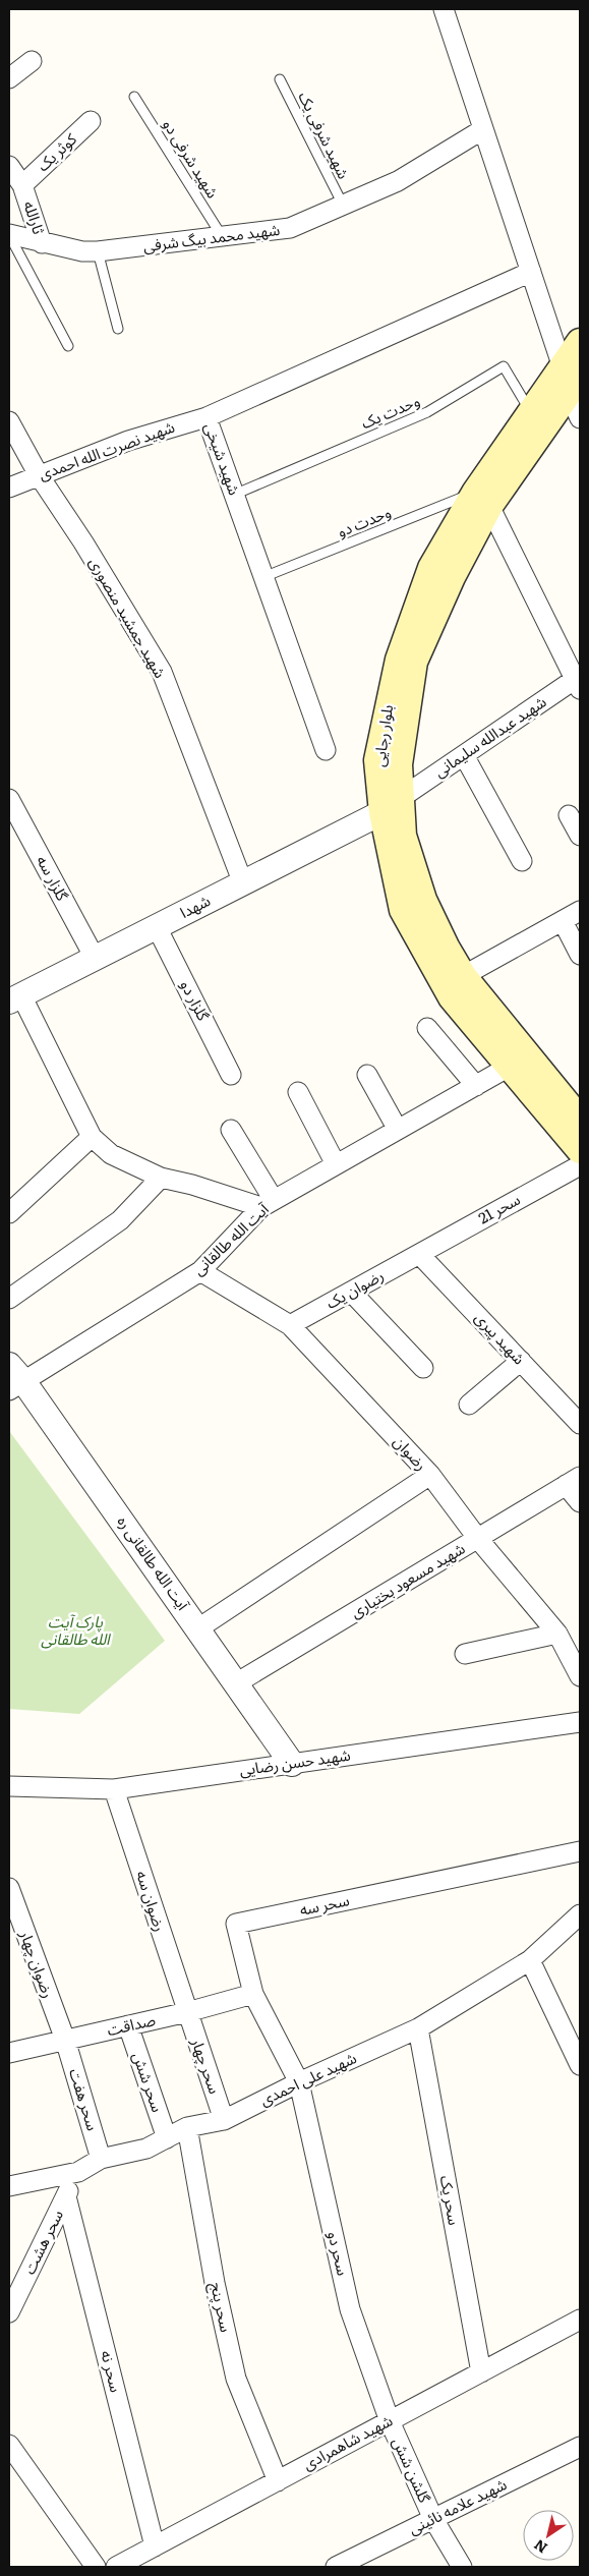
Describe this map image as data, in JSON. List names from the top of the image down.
{
  "streets": {
    "main road": ["بلوار رجایی"],
    "street": [
      "کوثر یک",
      "ثارالله",
      "شهید محمد بیگ شرفی",
      "شهید نصرت الله احمدی",
      "شهید شیخی",
      "شهید جمشید منصوری",
      "شهید عبدالله سلیمانی",
      "گلزار سه",
      "شهدا",
      "گلزار دو",
      "سحر 21",
      "آیت الله طالقانی",
      "رضوان یک",
      "شهید پیری",
      "رضوان",
      "آیت الله طالقانی ره",
      "شهید مسعود بختیاری",
      "شهید حسن رضایی",
      "رضوان سه",
      "سحر سه",
      "رضوان چهار",
      "صداقت",
      "سحر چهار",
      "شهید علی احمدی",
      "سحر شش",
      "سحر هفت",
      "سحر یک",
      "سحر هشت",
      "سحر دو",
      "سحر پنج",
      "سحر نه",
      "شهید شاهمرادی",
      "گلشن شش",
      "شهید علامه‌ نائینی"
    ],
    "lane": [
      "شهید شرفی یک",
      "شهید شرفی دو",
      "وحدت یک",
      "وحدت دو"
    ]
  },
  "crossings": [
    ["شهید شرفی یک", "شهید محمد بیگ شرفی"],
    ["کوثر یک", "ثارالله"],
    ["شهید شرفی دو", "شهید محمد بیگ شرفی"],
    ["ثارالله", "شهید محمد بیگ شرفی"],
    ["وحدت یک", "شهید شیخی"],
    ["وحدت یک", "بلوار رجایی"],
    ["شهید نصرت الله احمدی", "شهید شیخی"],
    ["شهید نصرت الله احمدی", "شهید جمشید منصوری"],
    ["شهید شیخی", "وحدت دو"],
    ["وحدت دو", "بلوار رجایی"],
    ["شهید جمشید منصوری", "شهدا"],
    ["بلوار رجایی", "شهید عبدالله سلیمانی"],
    ["بلوار رجایی", "شهدا"],
    ["بلوار رجایی", "آیت الله طالقانی"],
    ["شهید عبدالله سلیمانی", "شهدا"],
    ["گلزار سه", "شهدا"],
    ["شهدا", "گلزار دو"],
    ["سحر 21", "رضوان یک"],
    ["سحر 21", "شهید پیری"],
    ["آیت الله طالقانی", "رضوان"],
    ["آیت الله طالقانی", "آیت الله طالقانی ره"],
    ["رضوان یک", "شهید پیری"],
    ["رضوان یک", "رضوان"],
    ["رضوان", "شهید مسعود بختیاری"],
    ["آیت الله طالقانی ره", "شهید مسعود بختیاری"],
    ["آیت الله طالقانی ره", "شهید حسن رضایی"],
    ["شهید حسن رضایی", "رضوان سه"],
    ["رضوان سه", "صداقت"],
    ["رضوان سه", "سحر چهار"],
    ["سحر سه", "صداقت"],
    ["سحر سه", "شهید علی احمدی"],
    ["سحر سه", "سحر دو"],
    ["رضوان چهار", "صداقت"],
    ["رضوان چهار", "سحر هفت"],
    ["صداقت", "سحر چهار"],
    ["صداقت", "سحر شش"],
    ["صداقت", "سحر هفت"],
    ["سحر چهار", "شهید علی احمدی"],
    ["شهید علی احمدی", "سحر شش"],
    ["شهید علی احمدی", "سحر هفت"],
    ["شهید علی احمدی", "سحر یک"],
    ["شهید علی احمدی", "سحر هشت"],
    ["شهید علی احمدی", "سحر دو"],
    ["شهید علی احمدی", "سحر پنج"],
    ["سحر یک", "شهید شاهمرادی"],
    ["سحر هشت", "سحر نه"],
    ["سحر دو", "شهید شاهمرادی"],
    ["سحر دو", "گلشن شش"],
    ["سحر پنج", "شهید شاهمرادی"],
    ["سحر نه", "شهید شاهمرادی"],
    ["شهید شاهمرادی", "گلشن شش"],
    ["گلشن شش", "شهید علامه‌ نائینی"]
  ],
  "parks": ["پارک آیت الله طالقانی"],
  "north": "bottom left"
}
